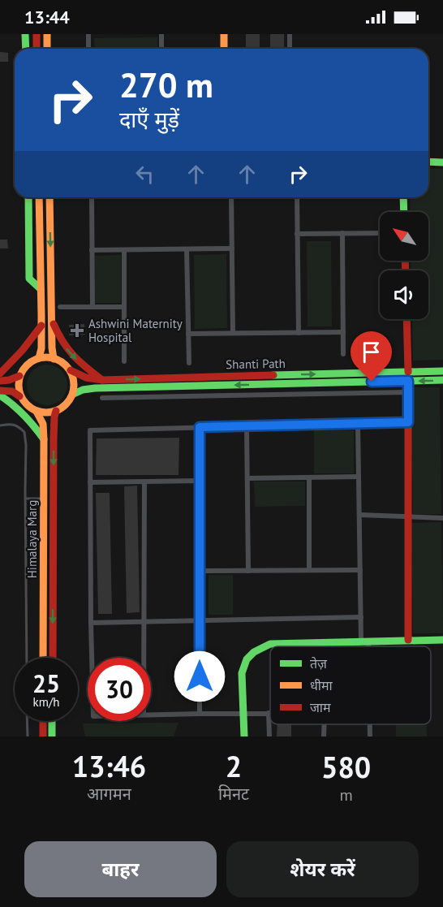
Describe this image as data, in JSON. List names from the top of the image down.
{
  "streets": {
    "main road": ["Shanti Path", "Himalaya Marg"]
  },
  "crossings": [
    ["Shanti Path", "Himalaya Marg"]
  ],
  "places": {
    "health": ["Ashwini Maternity Hospital"]
  },
  "legend": ["तेज़", "धीमा", "जाम"],
  "north": "top left",
  "page": {
    "status": "13:44",
    "turn": ["270 m", "दाएँ मुड़ें"],
    "speed": "25 km/h",
    "limit": "30",
    "eta": [
      "13:46",
      "आगमन",
      "2",
      "मिनट",
      "580",
      "m"
    ],
    "buttons": ["बाहर", "शेयर करें"]
  }
}
